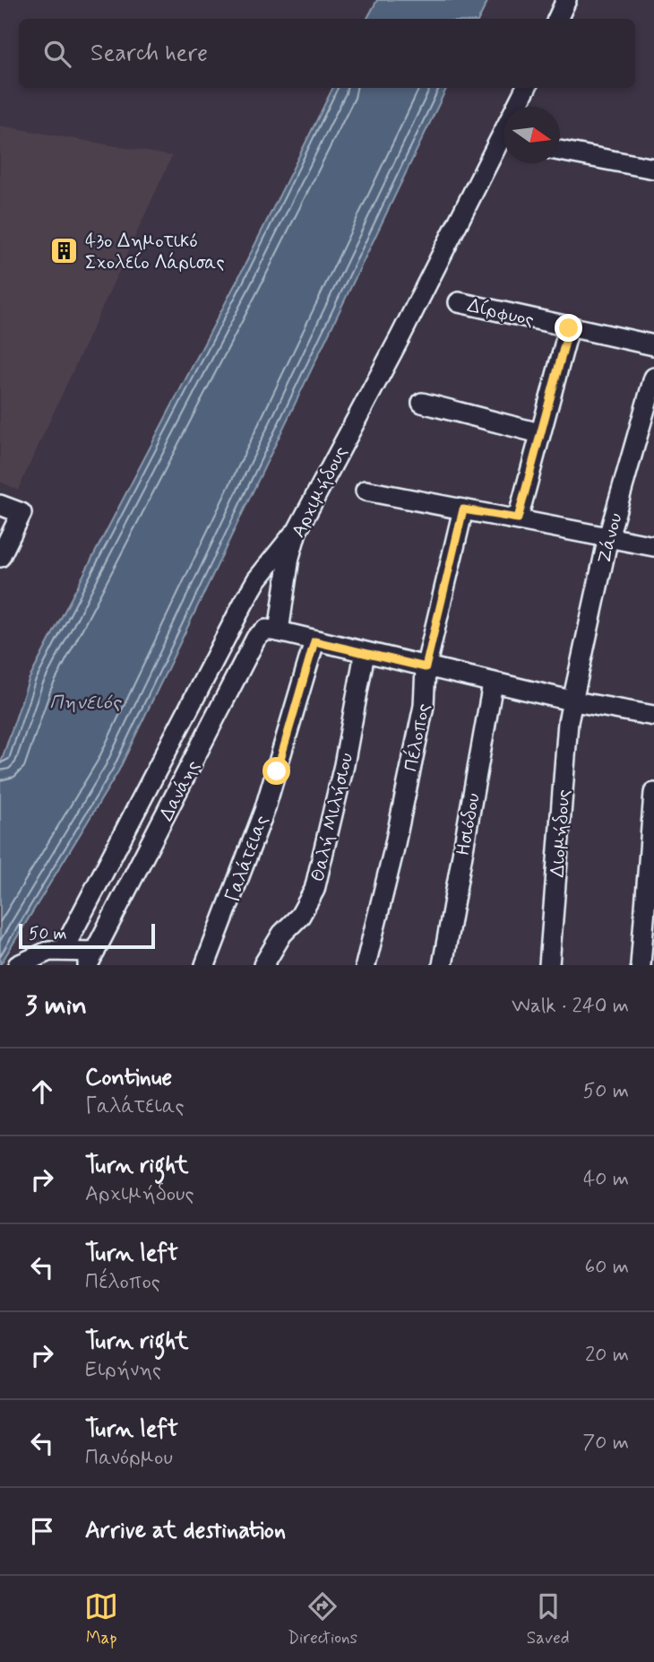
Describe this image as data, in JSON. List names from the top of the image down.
{
  "streets": {
    "street": [
      "Δίρφυος",
      "Αρχιμήδους",
      "Ζάνου",
      "Πέλοπος",
      "Δανάης",
      "Θαλή Μιλήσιου",
      "Ησιόδου",
      "Διομήδους",
      "Γαλάτειας"
    ]
  },
  "crossings": [
    ["Αρχιμήδους", "Δανάης"],
    ["Ζάνου", "Διομήδους"]
  ],
  "water": ["Πηνειός"],
  "places": {
    "building": ["43ο Δημοτικό Σχολείο Λάρισας"]
  },
  "scale_bar": "50 m",
  "north": "right",
  "page": {
    "search": "Search here",
    "scale": "50 m",
    "heading": ["3 min", "Walk · 240 m"],
    "list": [
      ["Continue", "Γαλάτειας", "50 m"],
      ["Turn right", "Αρχιμήδους", "40 m"],
      ["Turn left", "Πέλοπος", "60 m"],
      ["Turn right", "Ειρήνης", "20 m"],
      ["Turn left", "Πανόρμου", "70 m"],
      "Arrive at destination"
    ],
    "nav": ["Map", "Directions", "Saved"]
  }
}
